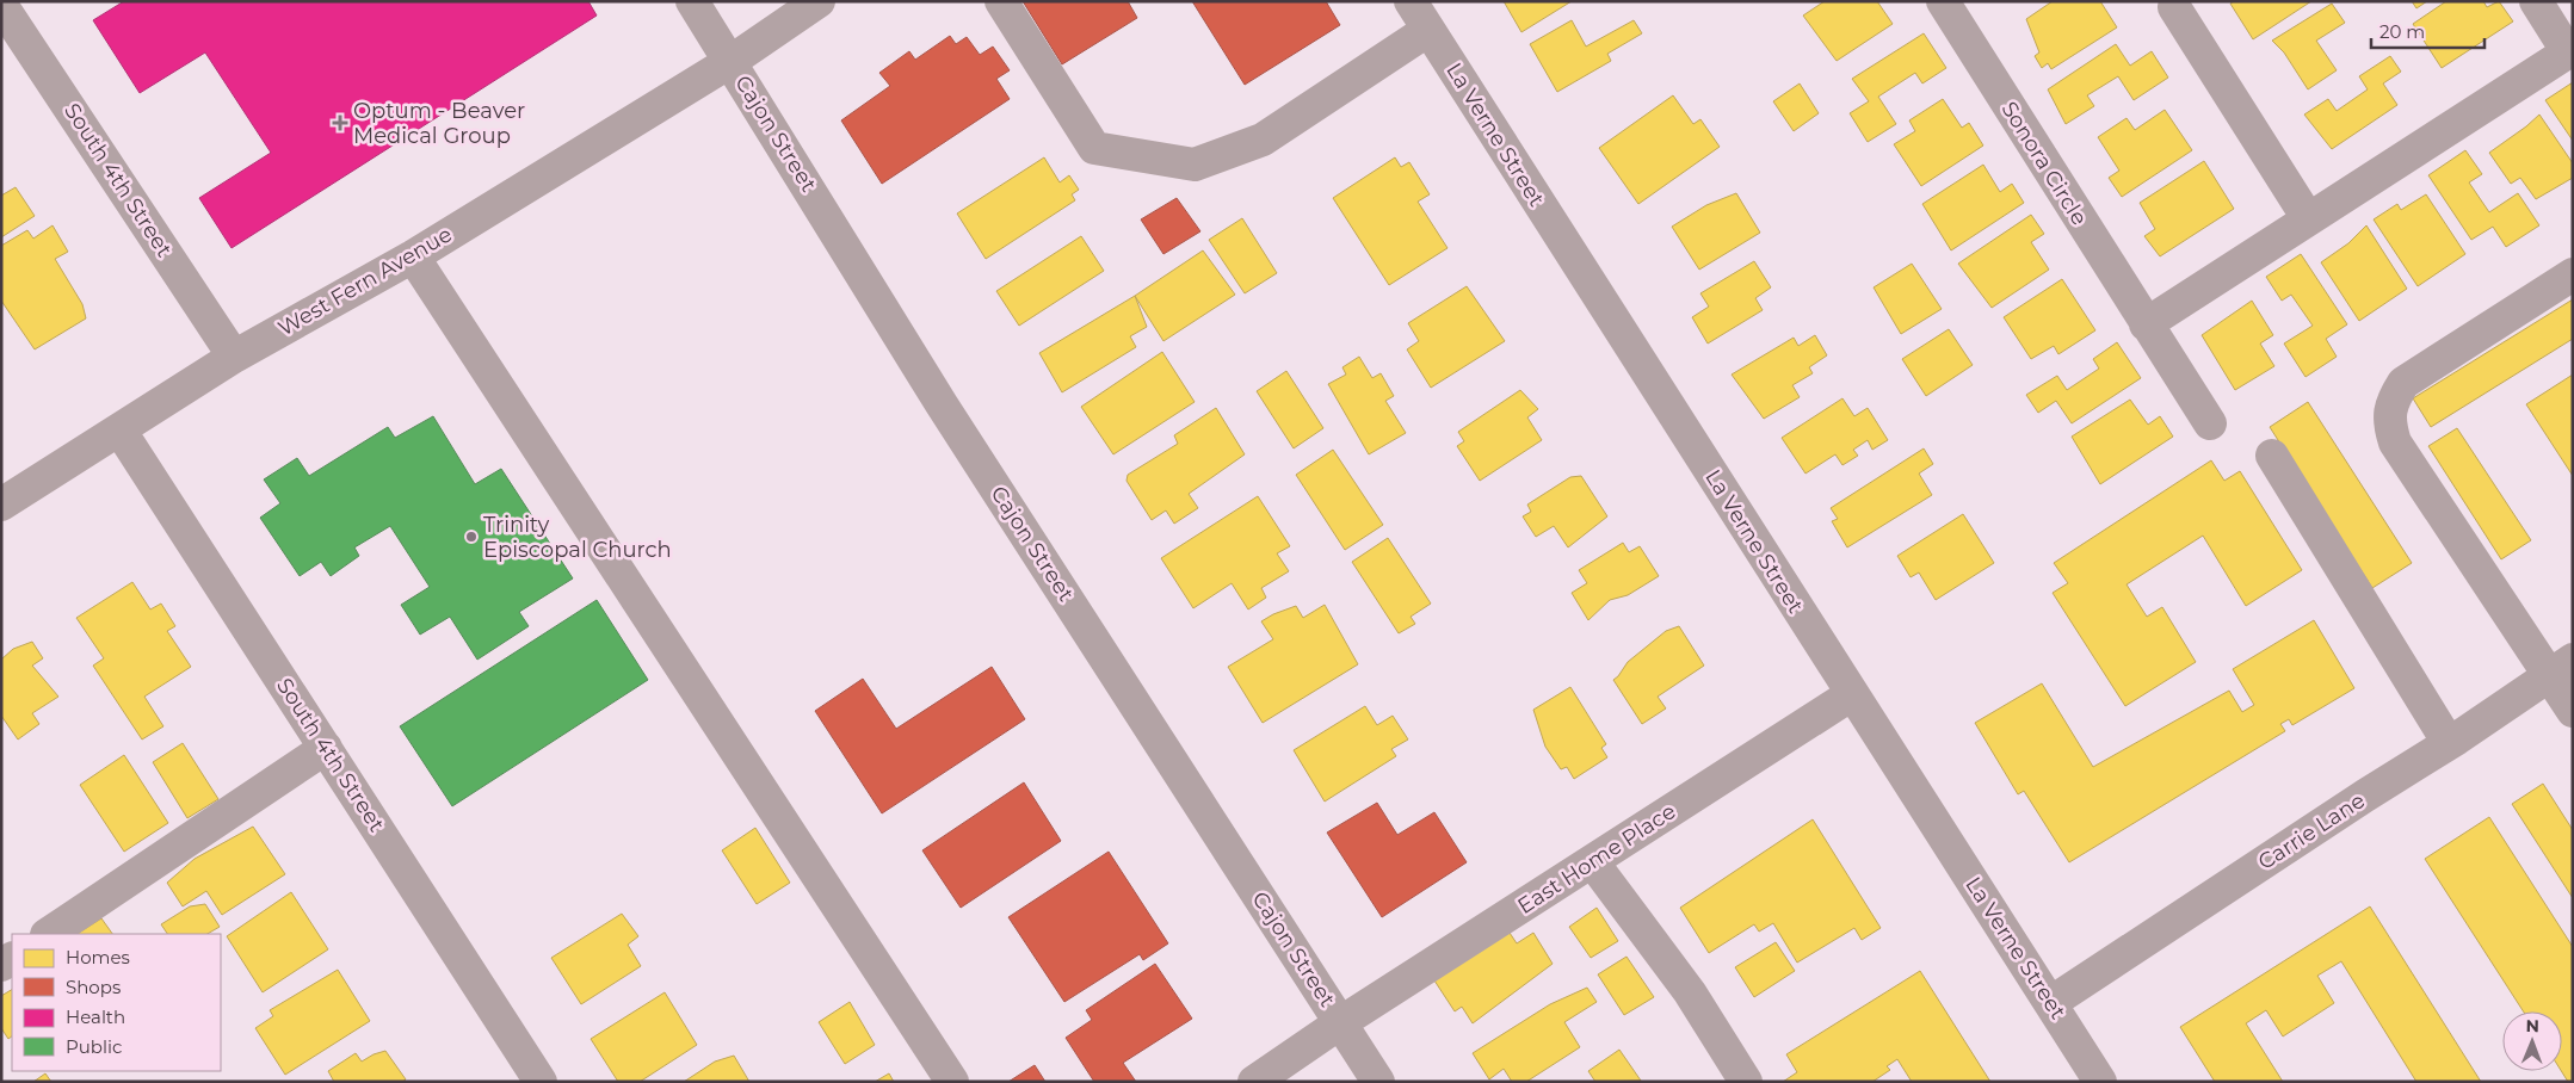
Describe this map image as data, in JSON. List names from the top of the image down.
{
  "streets": {
    "street": [
      "Cajon Street",
      "La Verne Street",
      "Sonora Circle",
      "South 4th Street",
      "West Fern Avenue",
      "Carrie Lane",
      "East Home Place"
    ]
  },
  "crossings": [
    ["Cajon Street", "West Fern Avenue"],
    ["Cajon Street", "East Home Place"],
    ["La Verne Street", "Carrie Lane"],
    ["La Verne Street", "East Home Place"],
    ["South 4th Street", "West Fern Avenue"]
  ],
  "places": {
    "health": ["Optum - Beaver Medical Group"],
    "other": ["Trinity Episcopal Church"]
  },
  "legend": [
    "Homes",
    "Shops",
    "Health",
    "Public"
  ],
  "scale_bar": "20 m",
  "north": "top"
}
